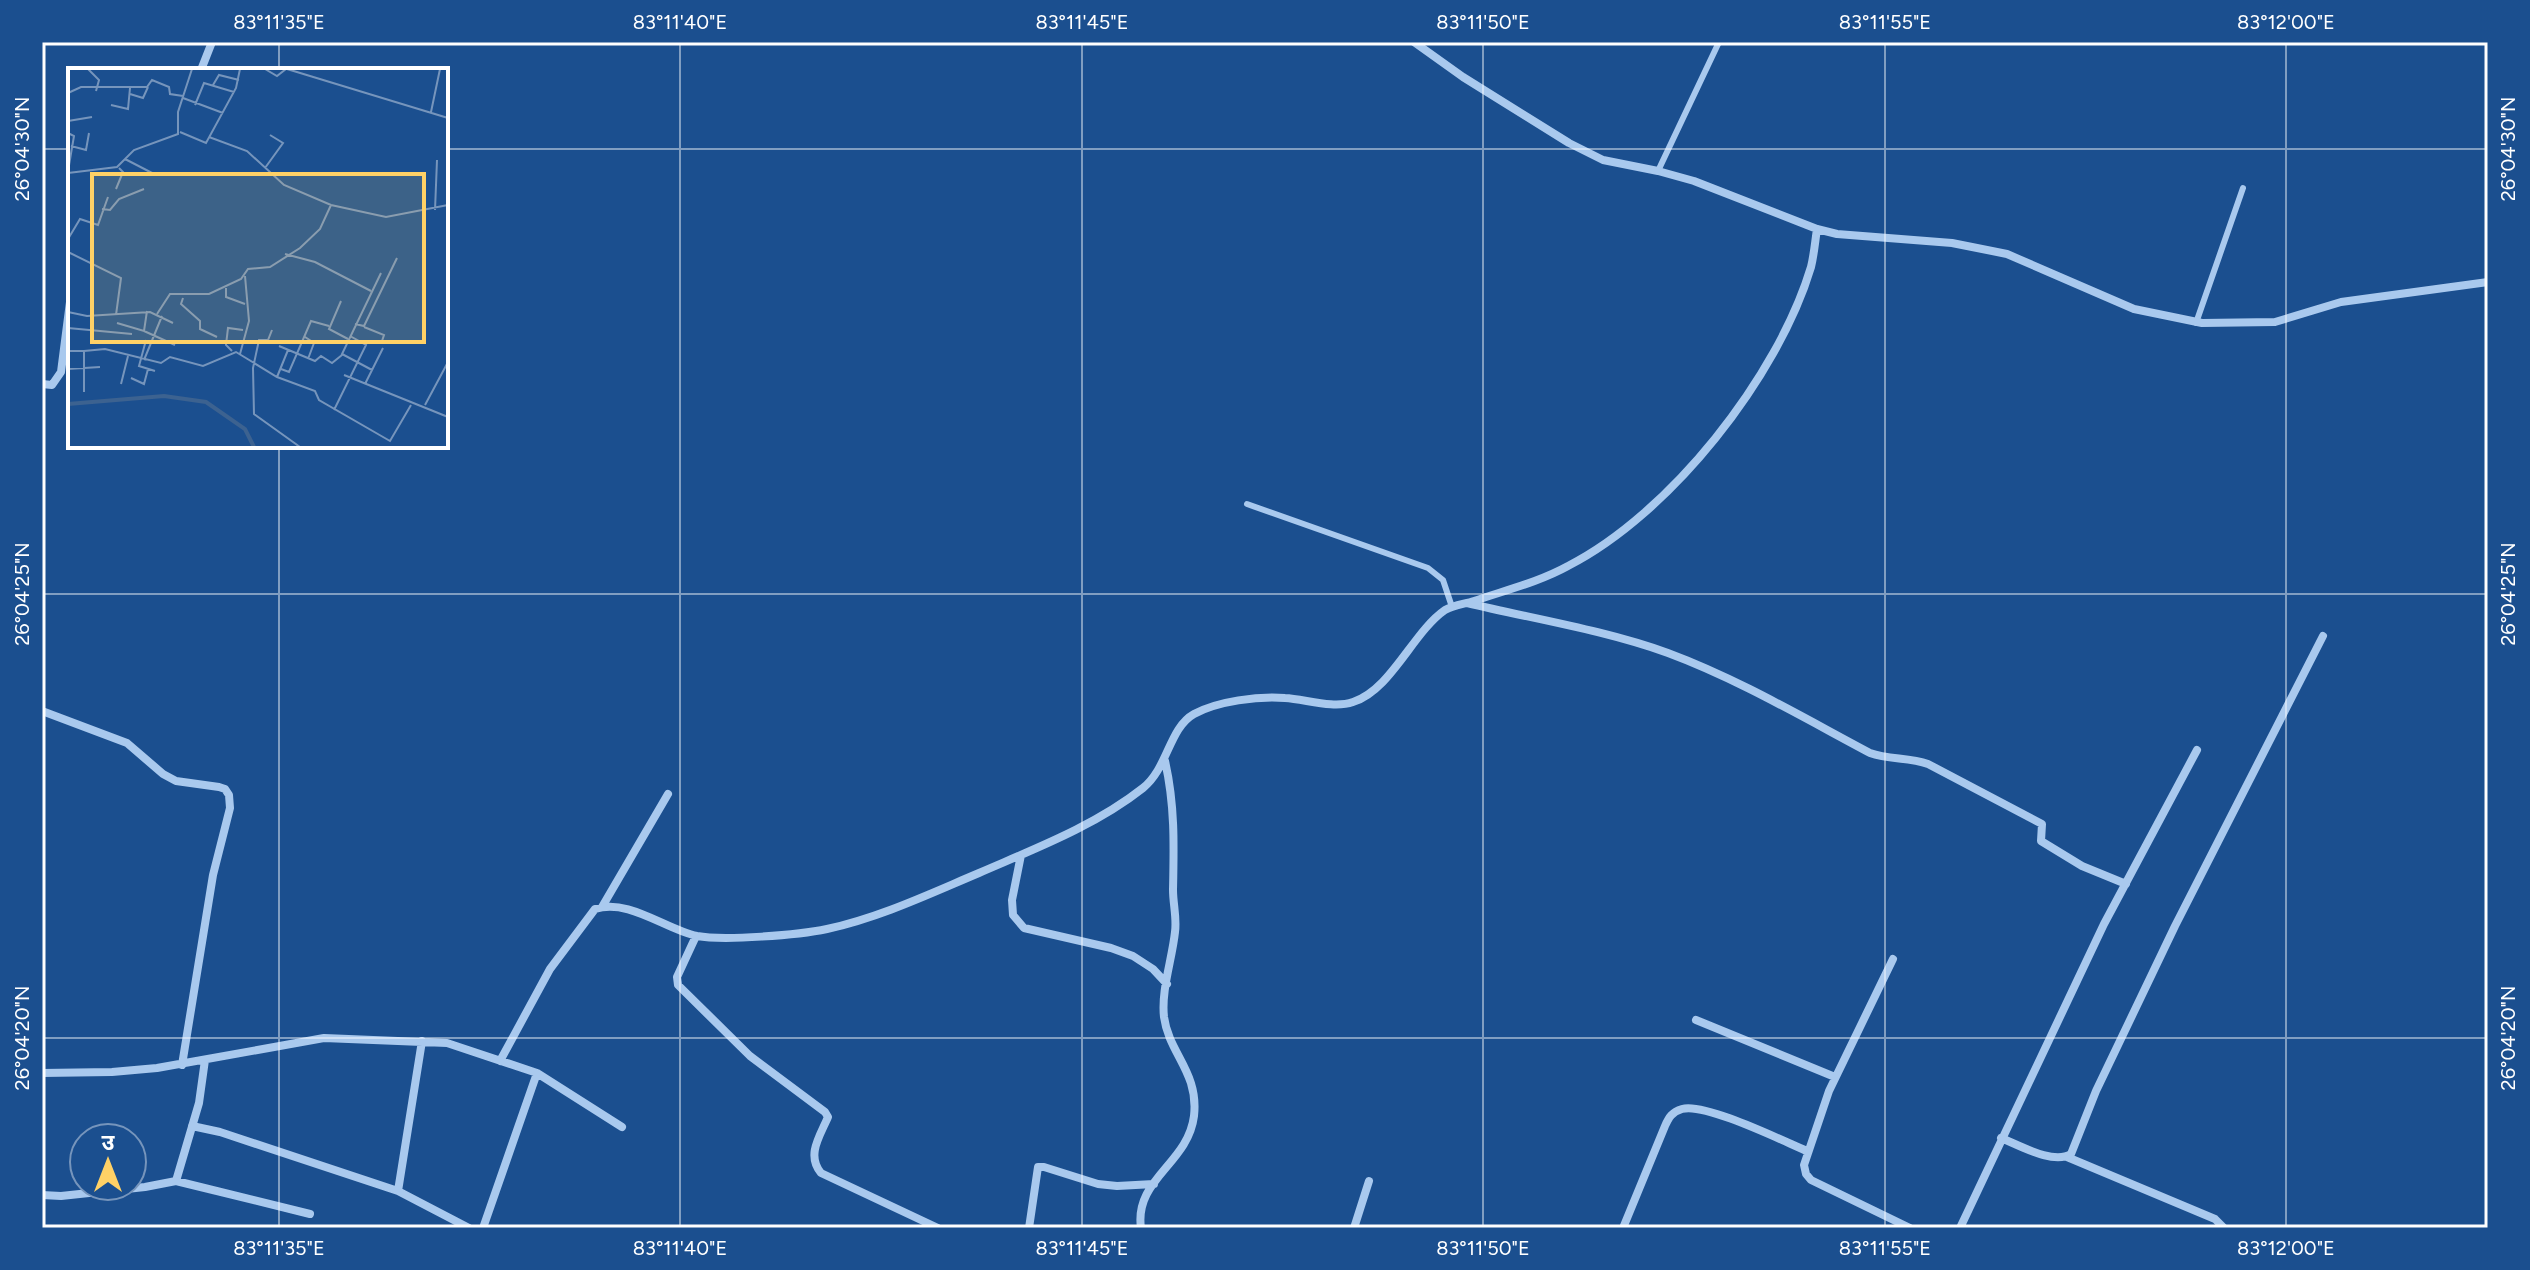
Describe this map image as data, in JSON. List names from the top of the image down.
{
  "north": "top",
  "coordinates": [
    "83°11'35\"E",
    "83°11'40\"E",
    "83°11'45\"E",
    "83°11'50\"E",
    "83°11'55\"E",
    "83°12'00\"E",
    "26°04'30\"N",
    "26°04'25\"N",
    "26°04'20\"N"
  ]
}
